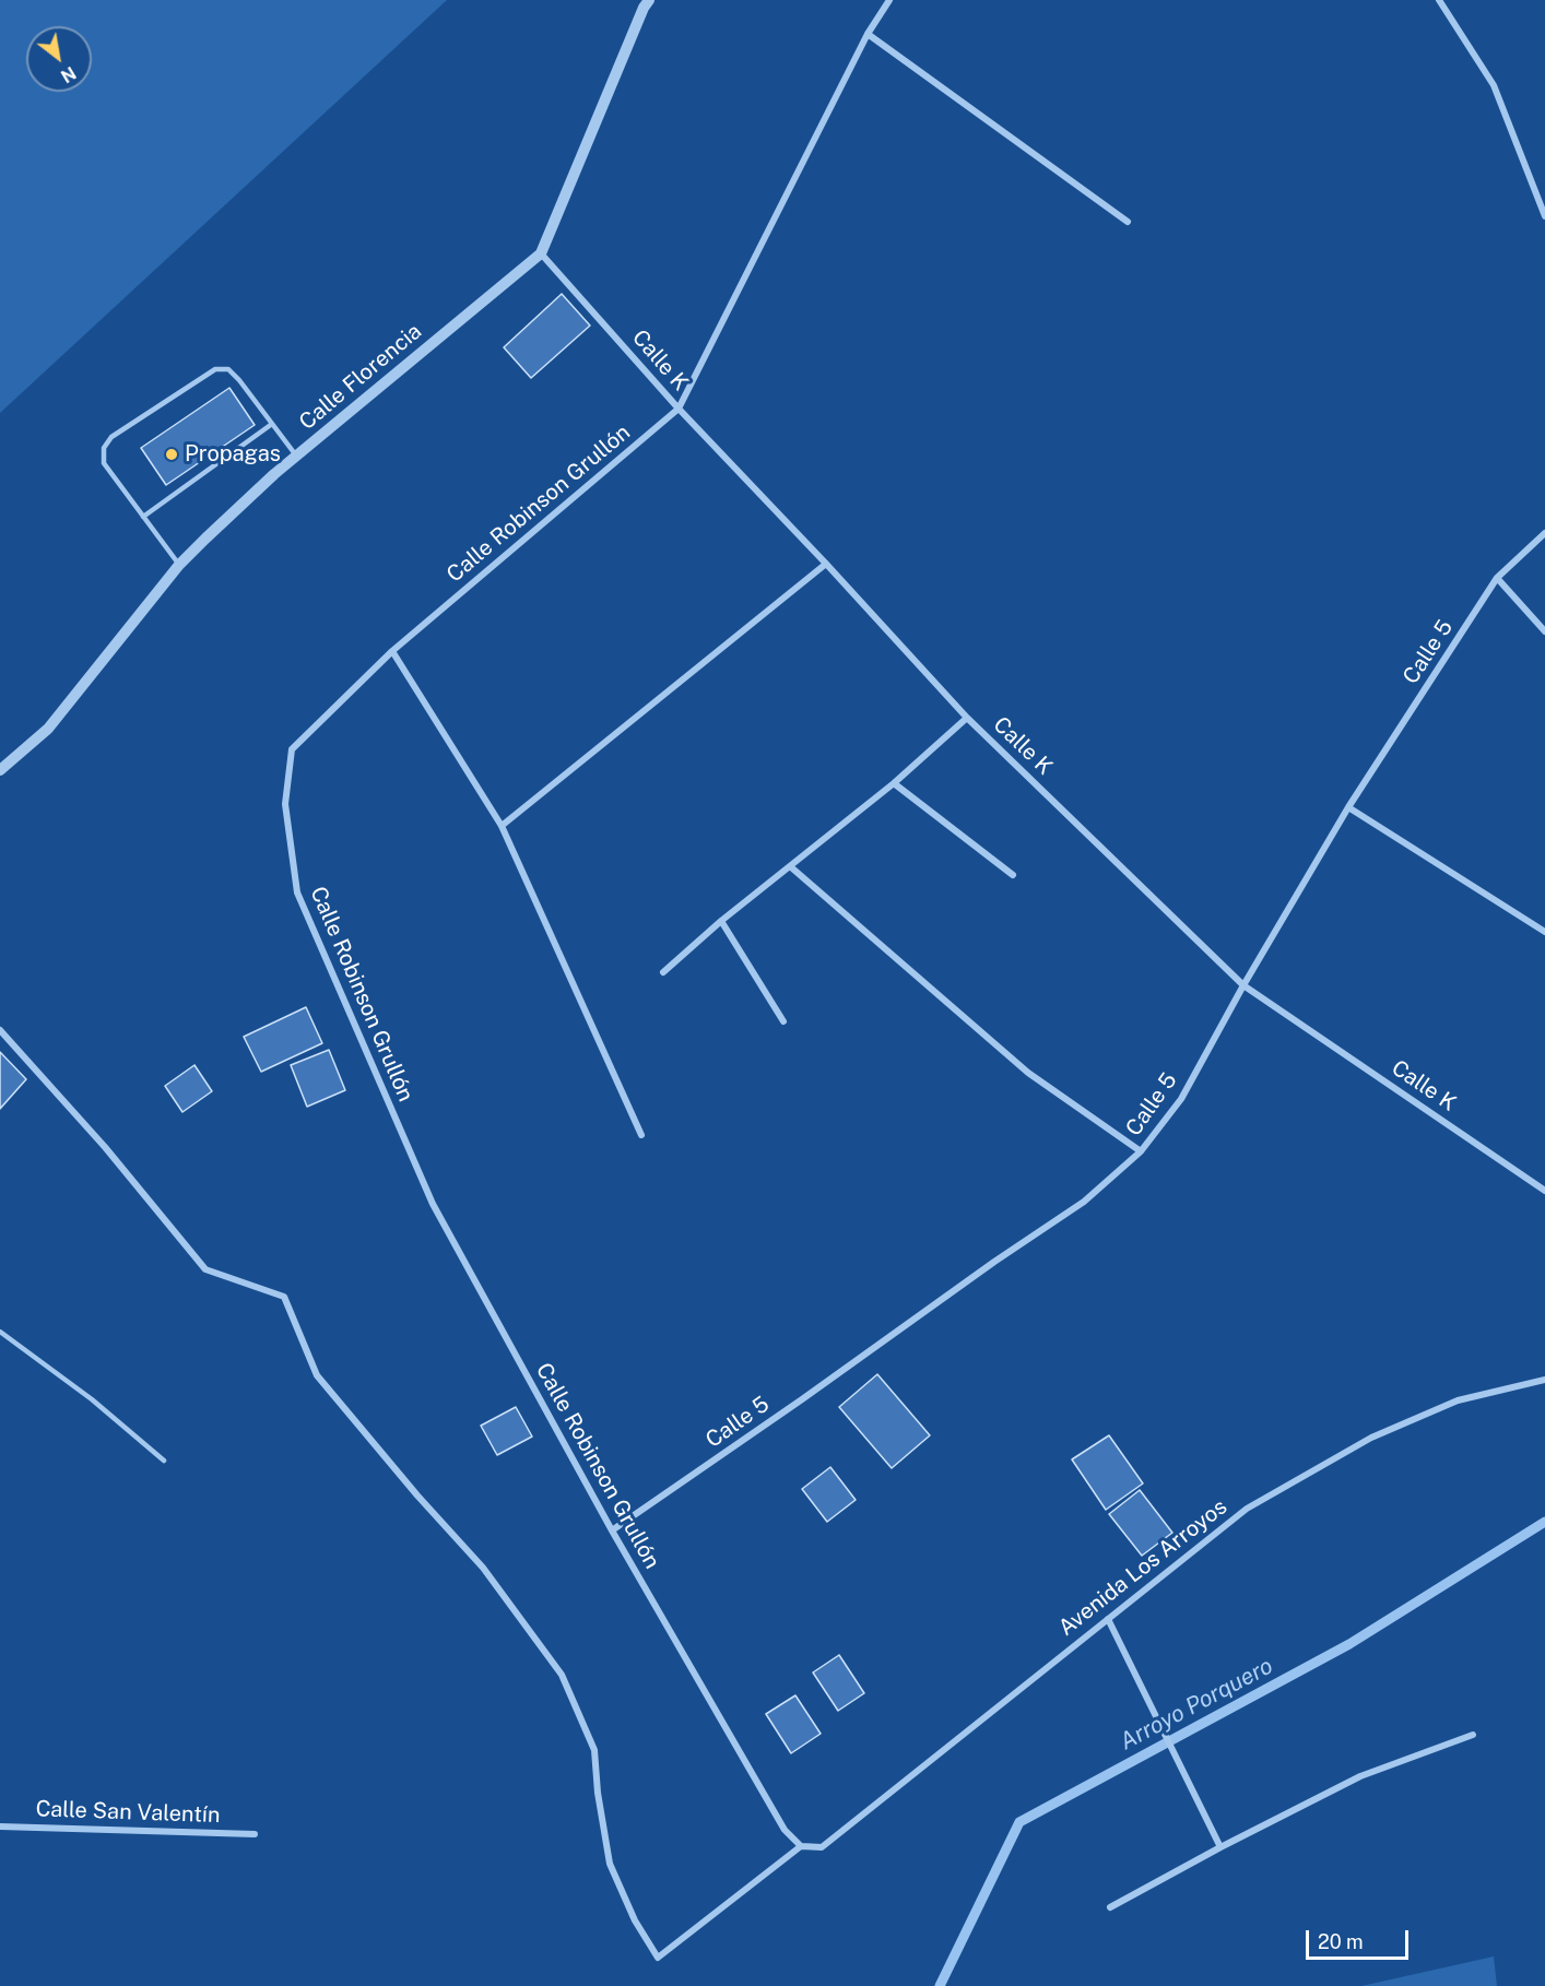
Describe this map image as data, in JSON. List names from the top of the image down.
{
  "streets": {
    "street": [
      "Calle K",
      "Calle Florencia",
      "Calle Robinson Grullón",
      "Calle 5",
      "Avenida Los Arroyos",
      "Calle San Valentín"
    ]
  },
  "crossings": [
    ["Calle K", "Calle Florencia"],
    ["Calle K", "Calle Robinson Grullón"],
    ["Calle K", "Calle 5"],
    ["Calle Robinson Grullón", "Calle 5"],
    ["Calle Robinson Grullón", "Avenida Los Arroyos"]
  ],
  "water": ["Arroyo Porquero"],
  "places": ["Propagas"],
  "scale_bar": "20 m",
  "north": "bottom right"
}
